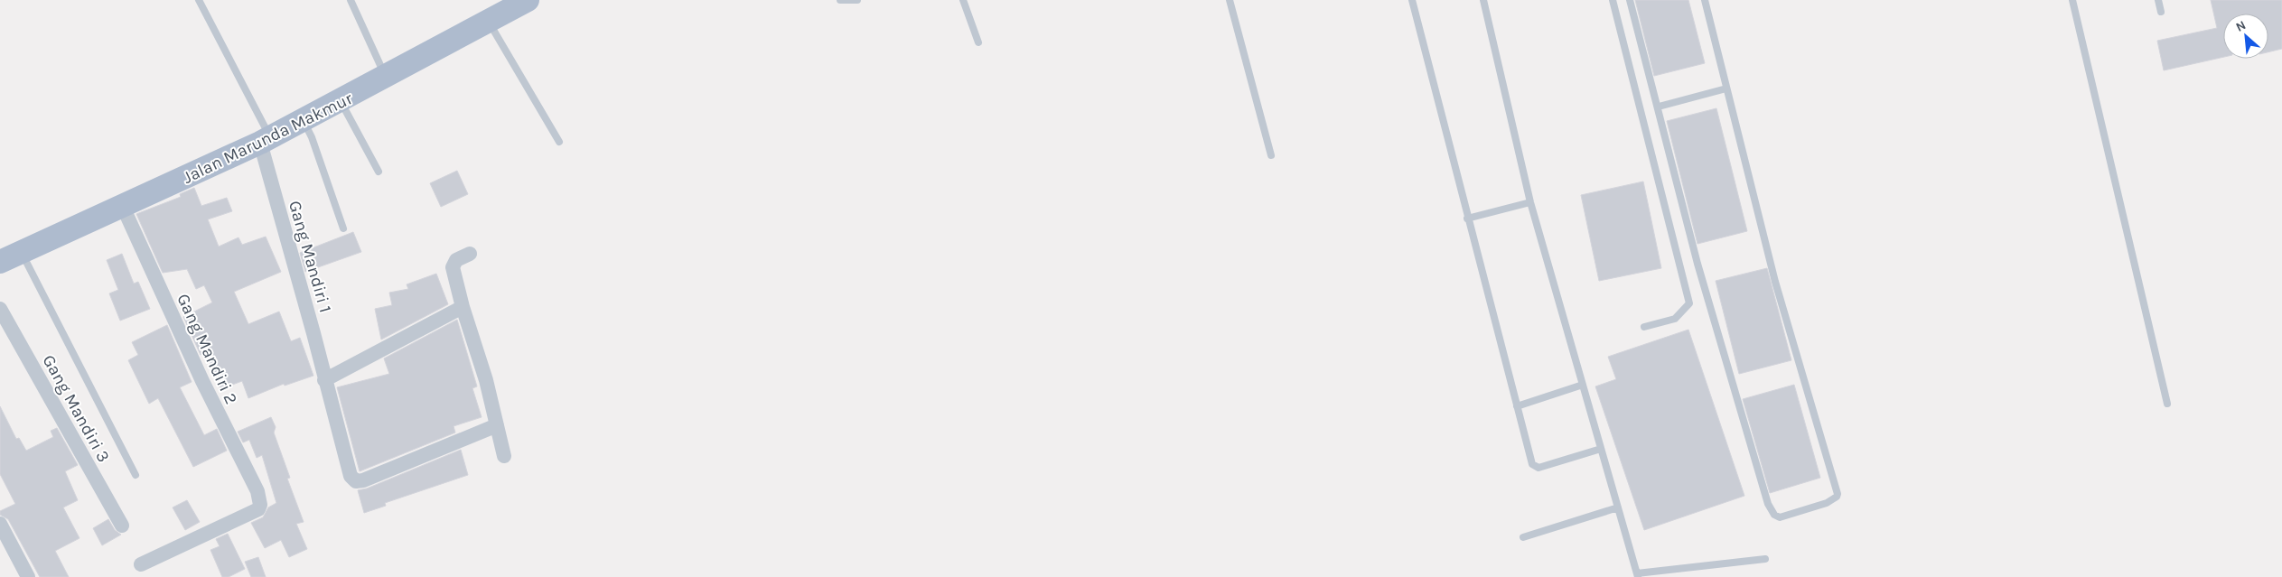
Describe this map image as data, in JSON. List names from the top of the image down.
{
  "streets": {
    "main road": ["Jalan Marunda Makmur"],
    "street": ["Gang Mandiri 1", "Gang Mandiri 2", "Gang Mandiri 3"]
  },
  "crossings": [
    ["Jalan Marunda Makmur", "Gang Mandiri 1"],
    ["Jalan Marunda Makmur", "Gang Mandiri 2"]
  ],
  "north": "top left"
}
